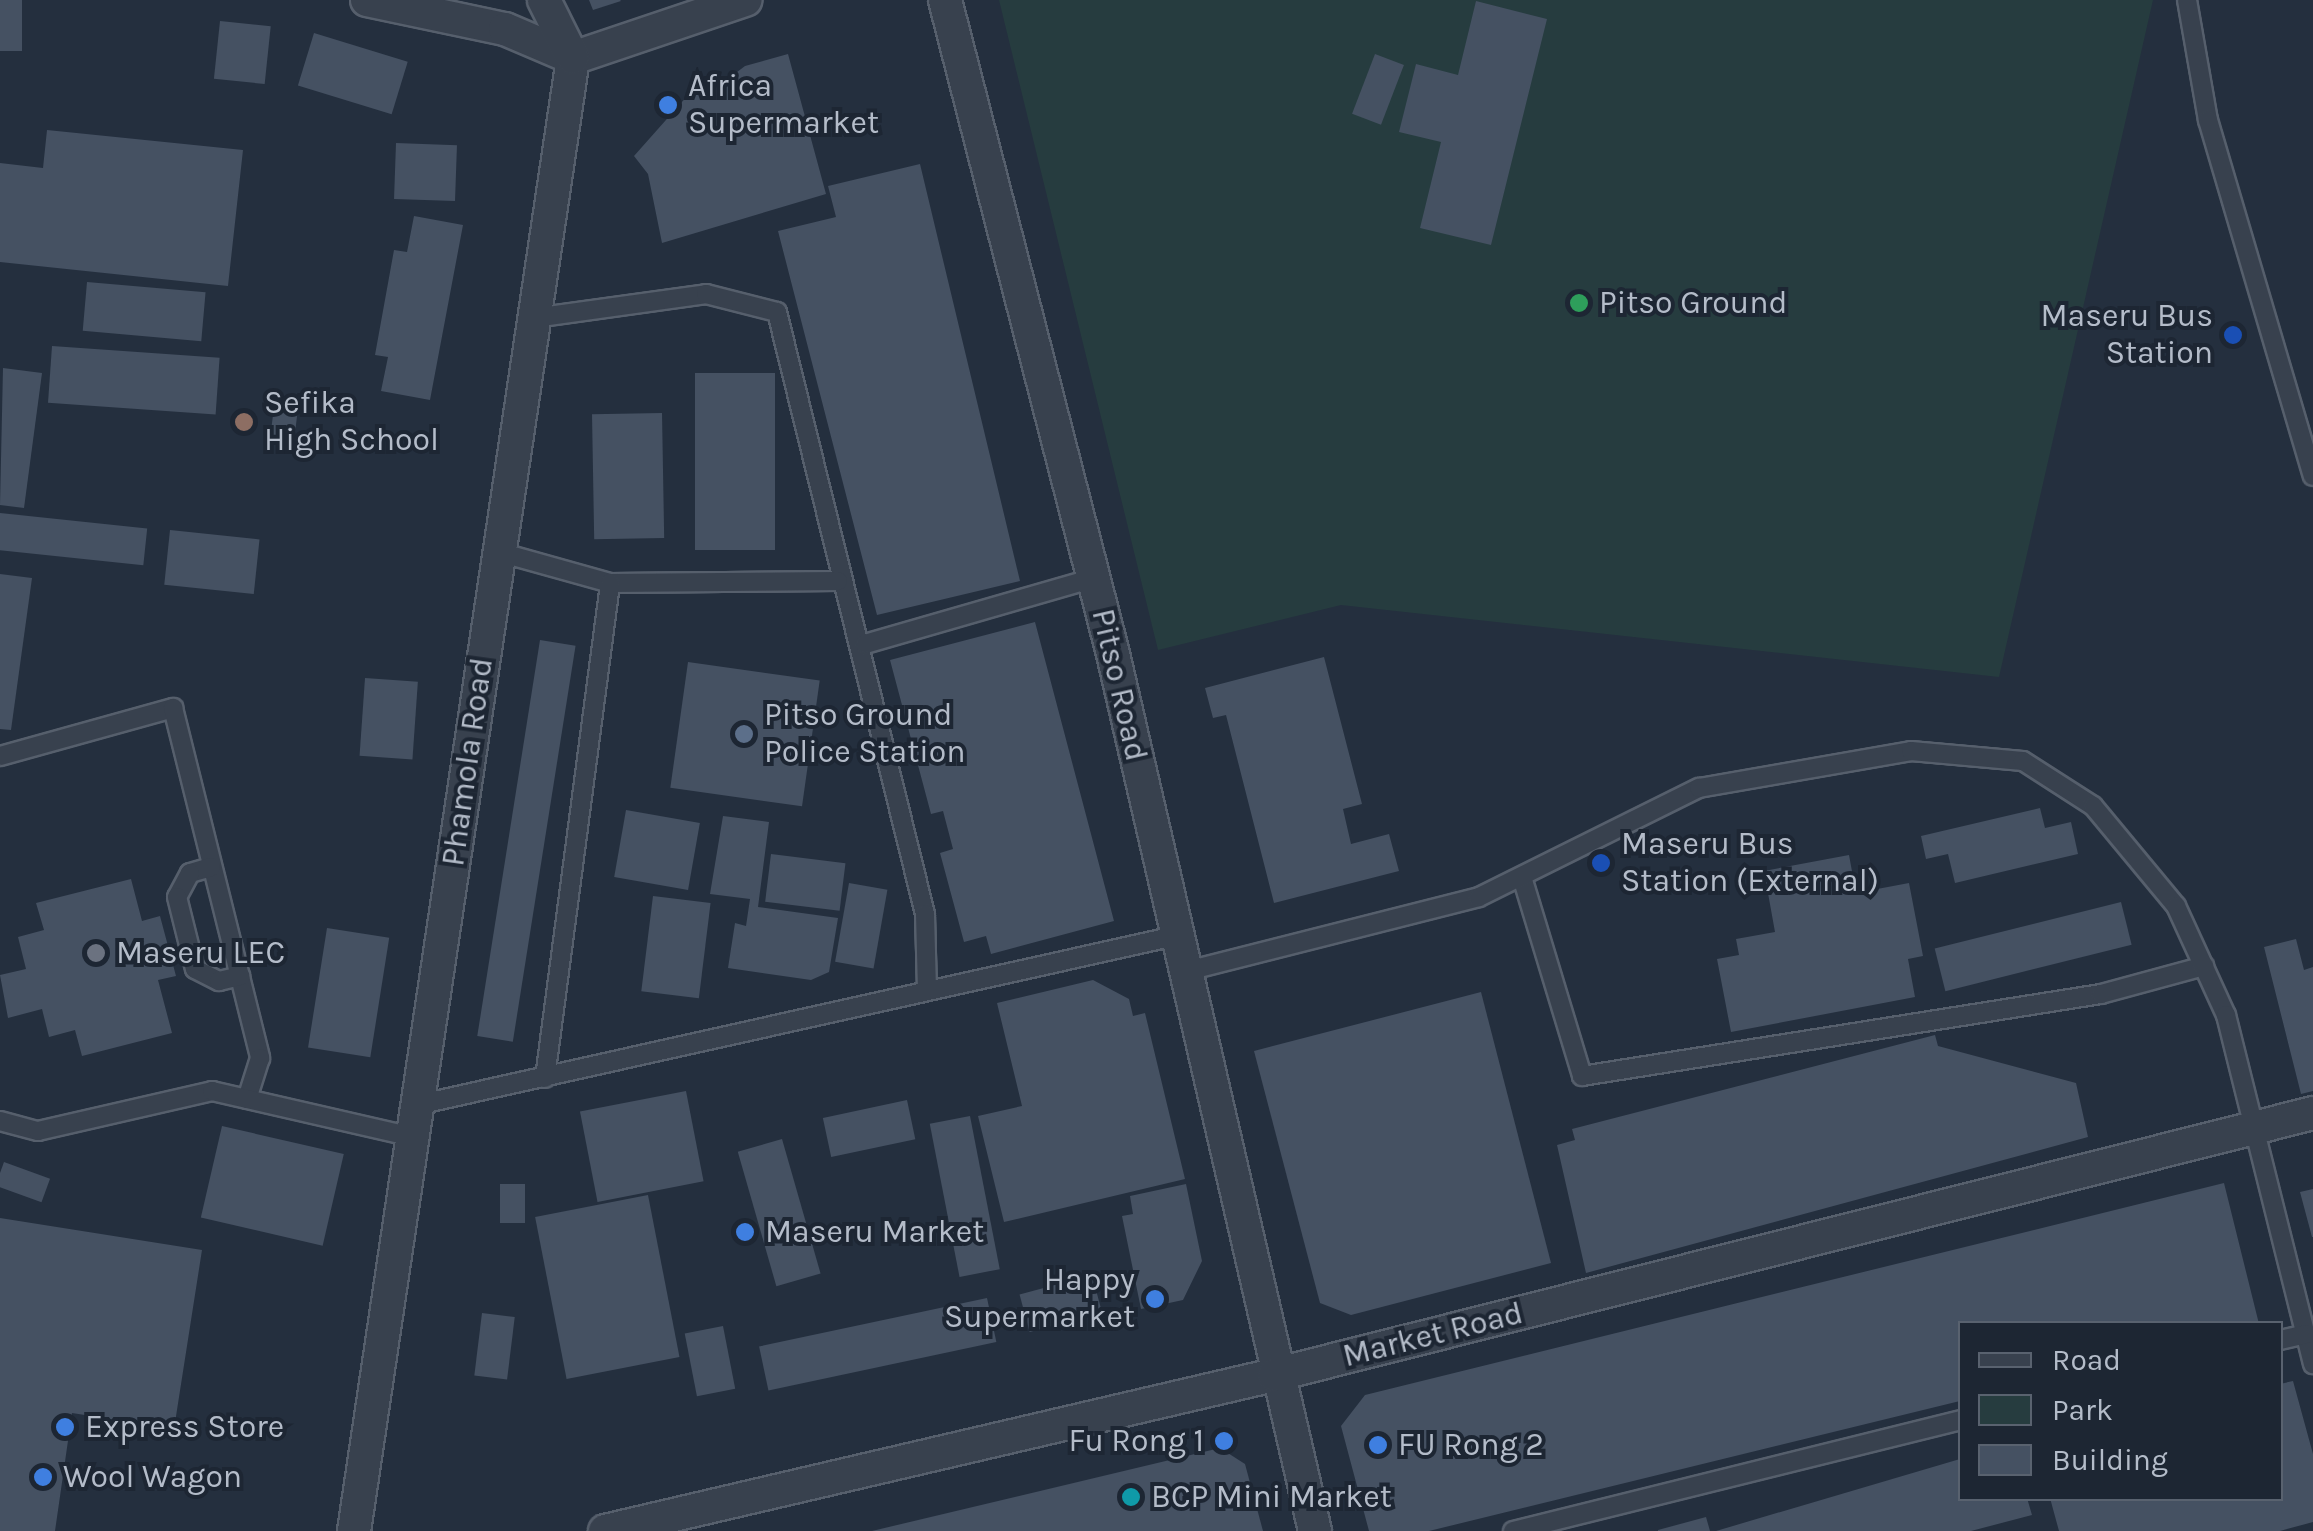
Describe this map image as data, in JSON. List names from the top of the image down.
{
  "streets": {
    "street": ["Pitso Road", "Phamola Road", "Market Road"]
  },
  "crossings": [
    ["Pitso Road", "Market Road"]
  ],
  "places": [
    "Africa Supermarket",
    "Pitso Ground",
    "Maseru Bus Station",
    "Sefika High School",
    "Pitso Ground Police Station",
    "Maseru Bus Station (External)",
    "Maseru LEC",
    "Maseru Market",
    "Happy Supermarket",
    "Express Store",
    "Fu Rong 1",
    "FU Rong 2",
    "Wool Wagon",
    "BCP Mini Market"
  ],
  "legend": ["Road", "Park", "Building"]
}
